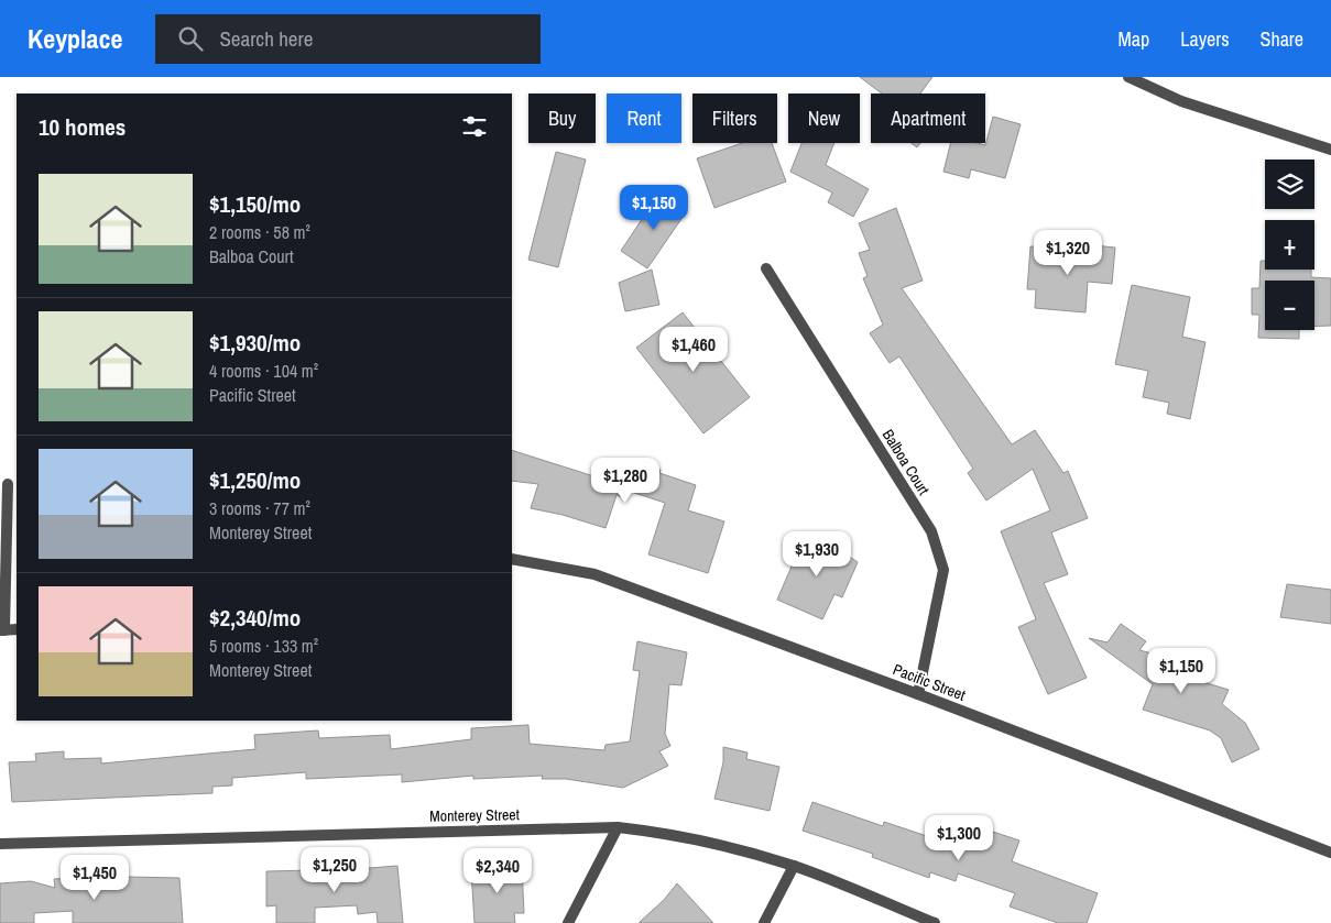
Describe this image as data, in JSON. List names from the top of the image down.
{
  "streets": {
    "street": ["Balboa Court", "Pacific Street", "Monterey Street"]
  },
  "crossings": [
    ["Balboa Court", "Pacific Street"]
  ],
  "page": {
    "header": "Keyplace",
    "search": "Search here",
    "nav": ["Map", "Layers", "Share"],
    "chip": [
      "Buy",
      "Rent",
      "Filters",
      "New",
      "Apartment"
    ],
    "heading": "10 homes",
    "map_buttons": ["+", "−"],
    "list": [
      {
        "name": "$1,150/mo",
        "note": "2 rooms · 58 m² · Balboa Court"
      },
      {
        "name": "$1,930/mo",
        "note": "4 rooms · 104 m² · Pacific Street"
      },
      {
        "name": "$1,250/mo",
        "note": "3 rooms · 77 m² · Monterey Street"
      },
      {
        "name": "$2,340/mo",
        "note": "5 rooms · 133 m² · Monterey Street"
      }
    ],
    "price": [
      "$1,150",
      "$1,320",
      "$1,460",
      "$1,280",
      "$1,930",
      "$1,150",
      "$1,300",
      "$1,250",
      "$2,340",
      "$1,450"
    ]
  }
}
